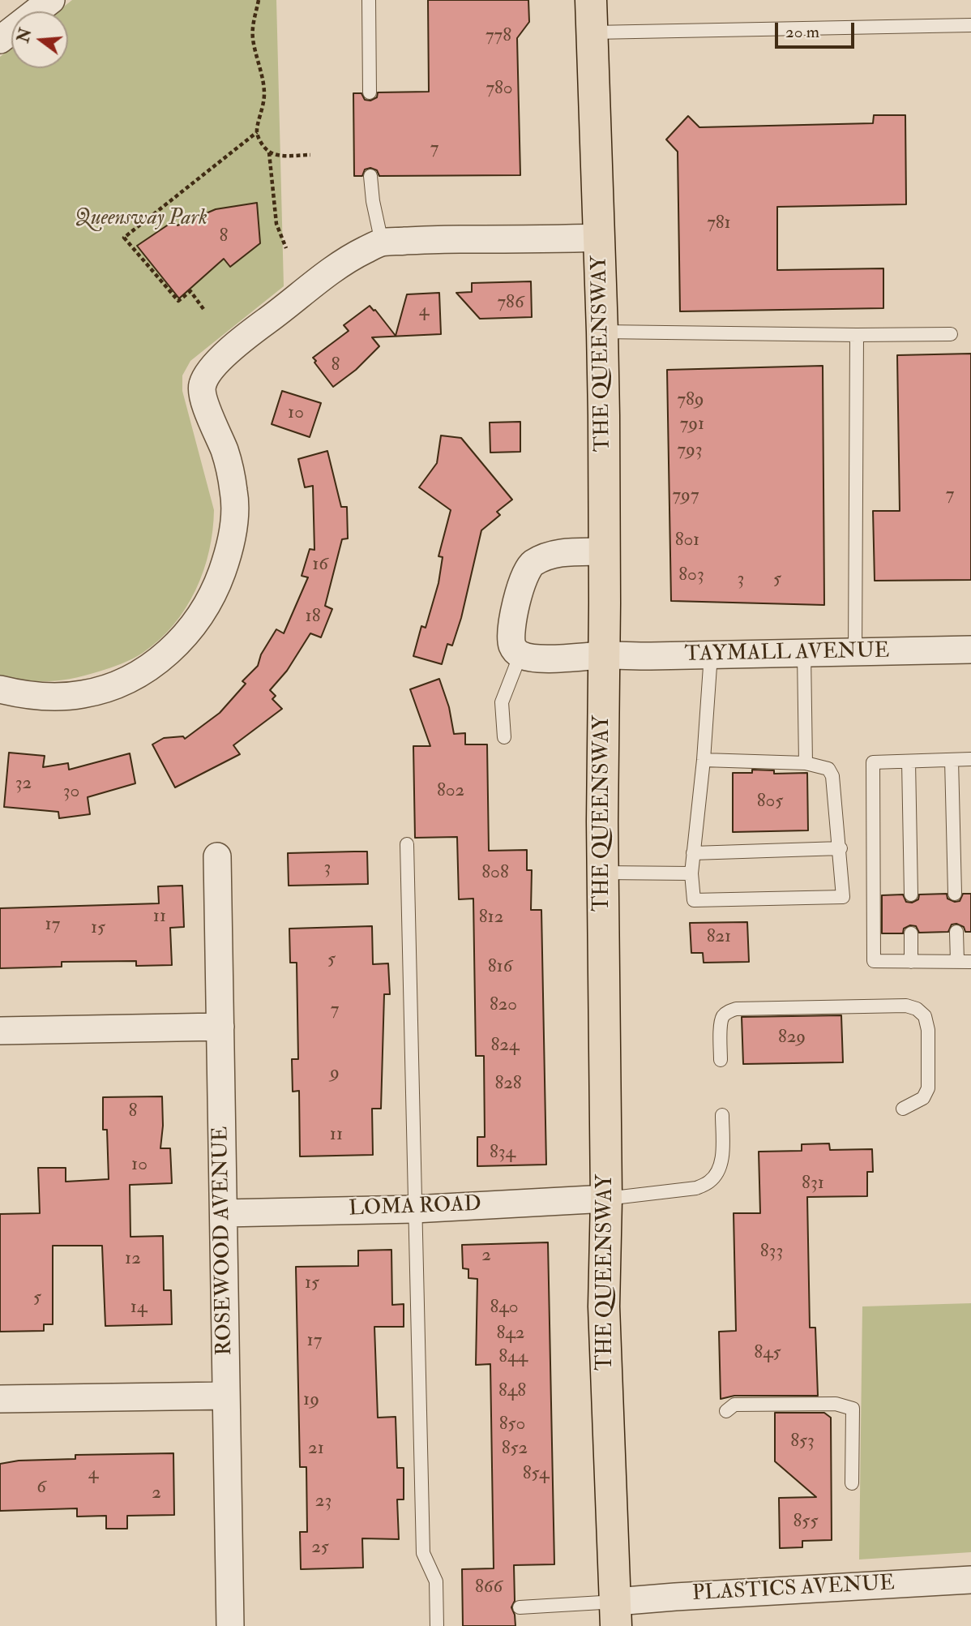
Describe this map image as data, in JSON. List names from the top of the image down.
{
  "streets": {
    "main road": ["THE QUEENSWAY"],
    "street": [
      "TAYMALL AVENUE",
      "LOMA ROAD",
      "ROSEWOOD AVENUE",
      "PLASTICS AVENUE"
    ]
  },
  "crossings": [
    ["THE QUEENSWAY", "TAYMALL AVENUE"],
    ["THE QUEENSWAY", "LOMA ROAD"],
    ["THE QUEENSWAY", "PLASTICS AVENUE"],
    ["LOMA ROAD", "ROSEWOOD AVENUE"]
  ],
  "parks": ["Queensway Park"],
  "house_numbers": [
    "778",
    "780",
    "7",
    "781",
    "8",
    "786",
    "4",
    "8",
    "789",
    "10",
    "791",
    "793",
    "7",
    "797",
    "801",
    "16",
    "803",
    "3",
    "5",
    "18",
    "32",
    "802",
    "30",
    "805",
    "3",
    "808",
    "11",
    "812",
    "17",
    "15",
    "821",
    "5",
    "816",
    "820",
    "7",
    "829",
    "824",
    "9",
    "828",
    "8",
    "11",
    "834",
    "10",
    "831",
    "833",
    "2",
    "12",
    "15",
    "5",
    "14",
    "840",
    "842",
    "17",
    "845",
    "844",
    "848",
    "19",
    "850",
    "853",
    "21",
    "852",
    "4",
    "854",
    "6",
    "2",
    "23",
    "855",
    "25",
    "866"
  ],
  "scale_bar": "20 m",
  "north": "left"
}
